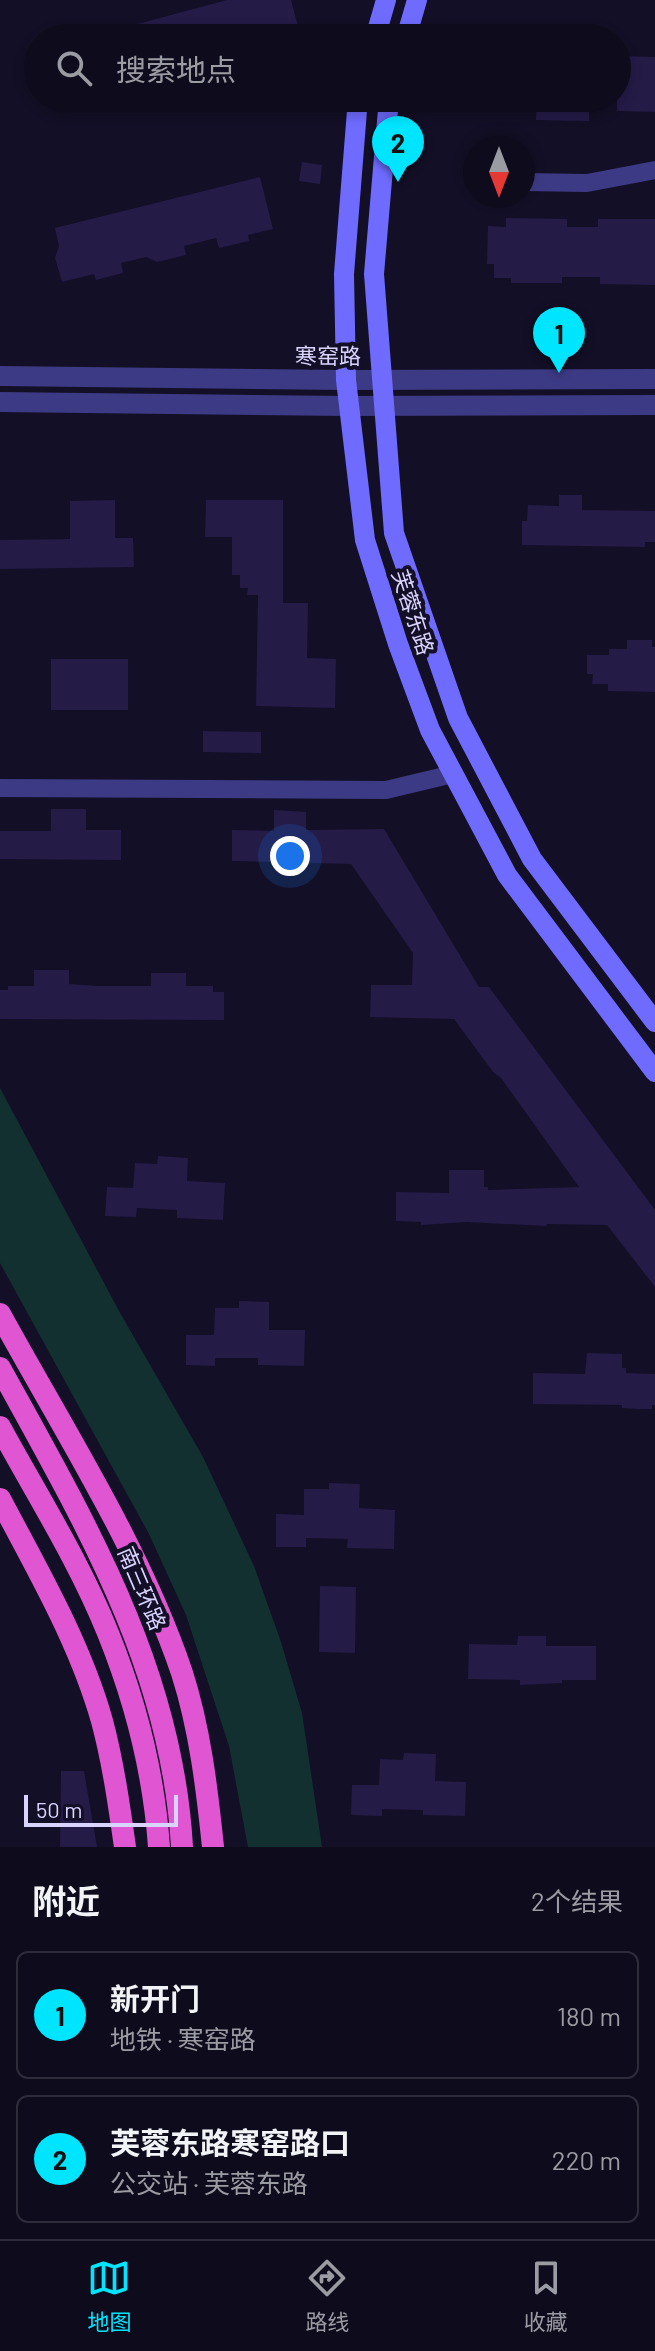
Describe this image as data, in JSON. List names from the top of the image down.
{
  "streets": {
    "highway": ["南三环路"],
    "main road": ["芙蓉东路"],
    "street": ["寒窑路"]
  },
  "crossings": [
    ["寒窑路", "芙蓉东路"]
  ],
  "scale_bar": "50 m",
  "north": "bottom",
  "page": {
    "search": "搜索地点",
    "pins": ["2", "1"],
    "scale": "50 m",
    "heading": ["附近", "2个结果"],
    "list": [
      {
        "mark": "1",
        "name": "新开门",
        "note": "地铁 · 寒窑路",
        "value": "180 m"
      },
      {
        "mark": "2",
        "name": "芙蓉东路寒窑路口",
        "note": "公交站 · 芙蓉东路",
        "value": "220 m"
      }
    ],
    "nav": ["地图", "路线", "收藏"]
  }
}
